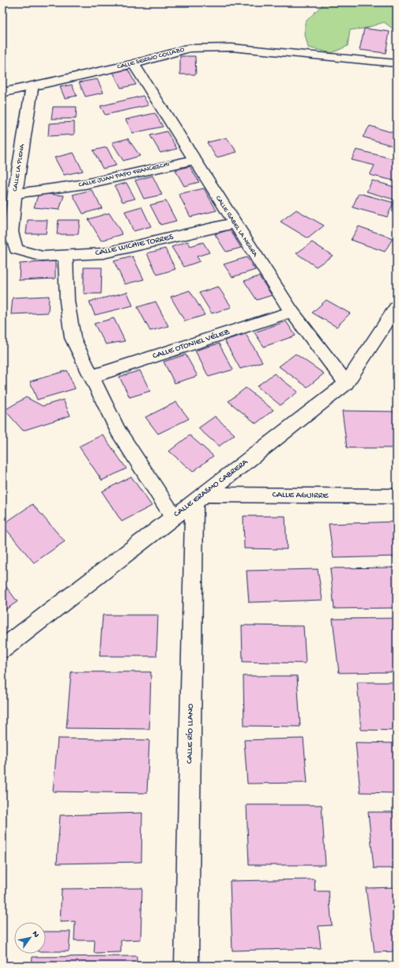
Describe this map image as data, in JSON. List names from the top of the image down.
{
  "streets": {
    "street": [
      "CALLE SERGIO COLLAZO",
      "CALLE LA PLENA",
      "CALLE JUAN PAPO FRANCESCHI",
      "CALLE ISABEL LA NEGRA",
      "CALLE WICHIE TORRES",
      "CALLE OTONIEL VÉLEZ",
      "CALLE ERASMO CABRERA",
      "CALLE AGUIRRE",
      "CALLE RÍO LLANO"
    ]
  },
  "crossings": [
    ["CALLE SERGIO COLLAZO", "CALLE LA PLENA"],
    ["CALLE SERGIO COLLAZO", "CALLE ISABEL LA NEGRA"],
    ["CALLE LA PLENA", "CALLE JUAN PAPO FRANCESCHI"],
    ["CALLE LA PLENA", "CALLE WICHIE TORRES"],
    ["CALLE JUAN PAPO FRANCESCHI", "CALLE ISABEL LA NEGRA"],
    ["CALLE ISABEL LA NEGRA", "CALLE WICHIE TORRES"],
    ["CALLE ISABEL LA NEGRA", "CALLE OTONIEL VÉLEZ"],
    ["CALLE ISABEL LA NEGRA", "CALLE ERASMO CABRERA"],
    ["CALLE ERASMO CABRERA", "CALLE AGUIRRE"],
    ["CALLE ERASMO CABRERA", "CALLE RÍO LLANO"],
    ["CALLE AGUIRRE", "CALLE RÍO LLANO"]
  ],
  "north": "top right"
}
